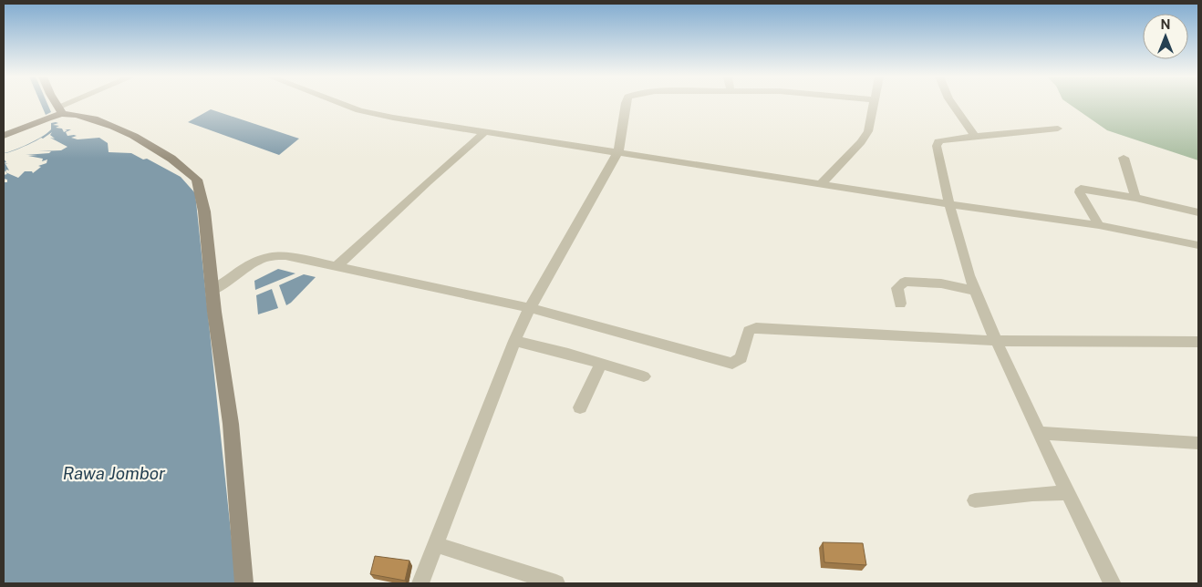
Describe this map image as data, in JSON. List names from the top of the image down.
{
  "water": ["Rawa Jombor"],
  "north": "top"
}
